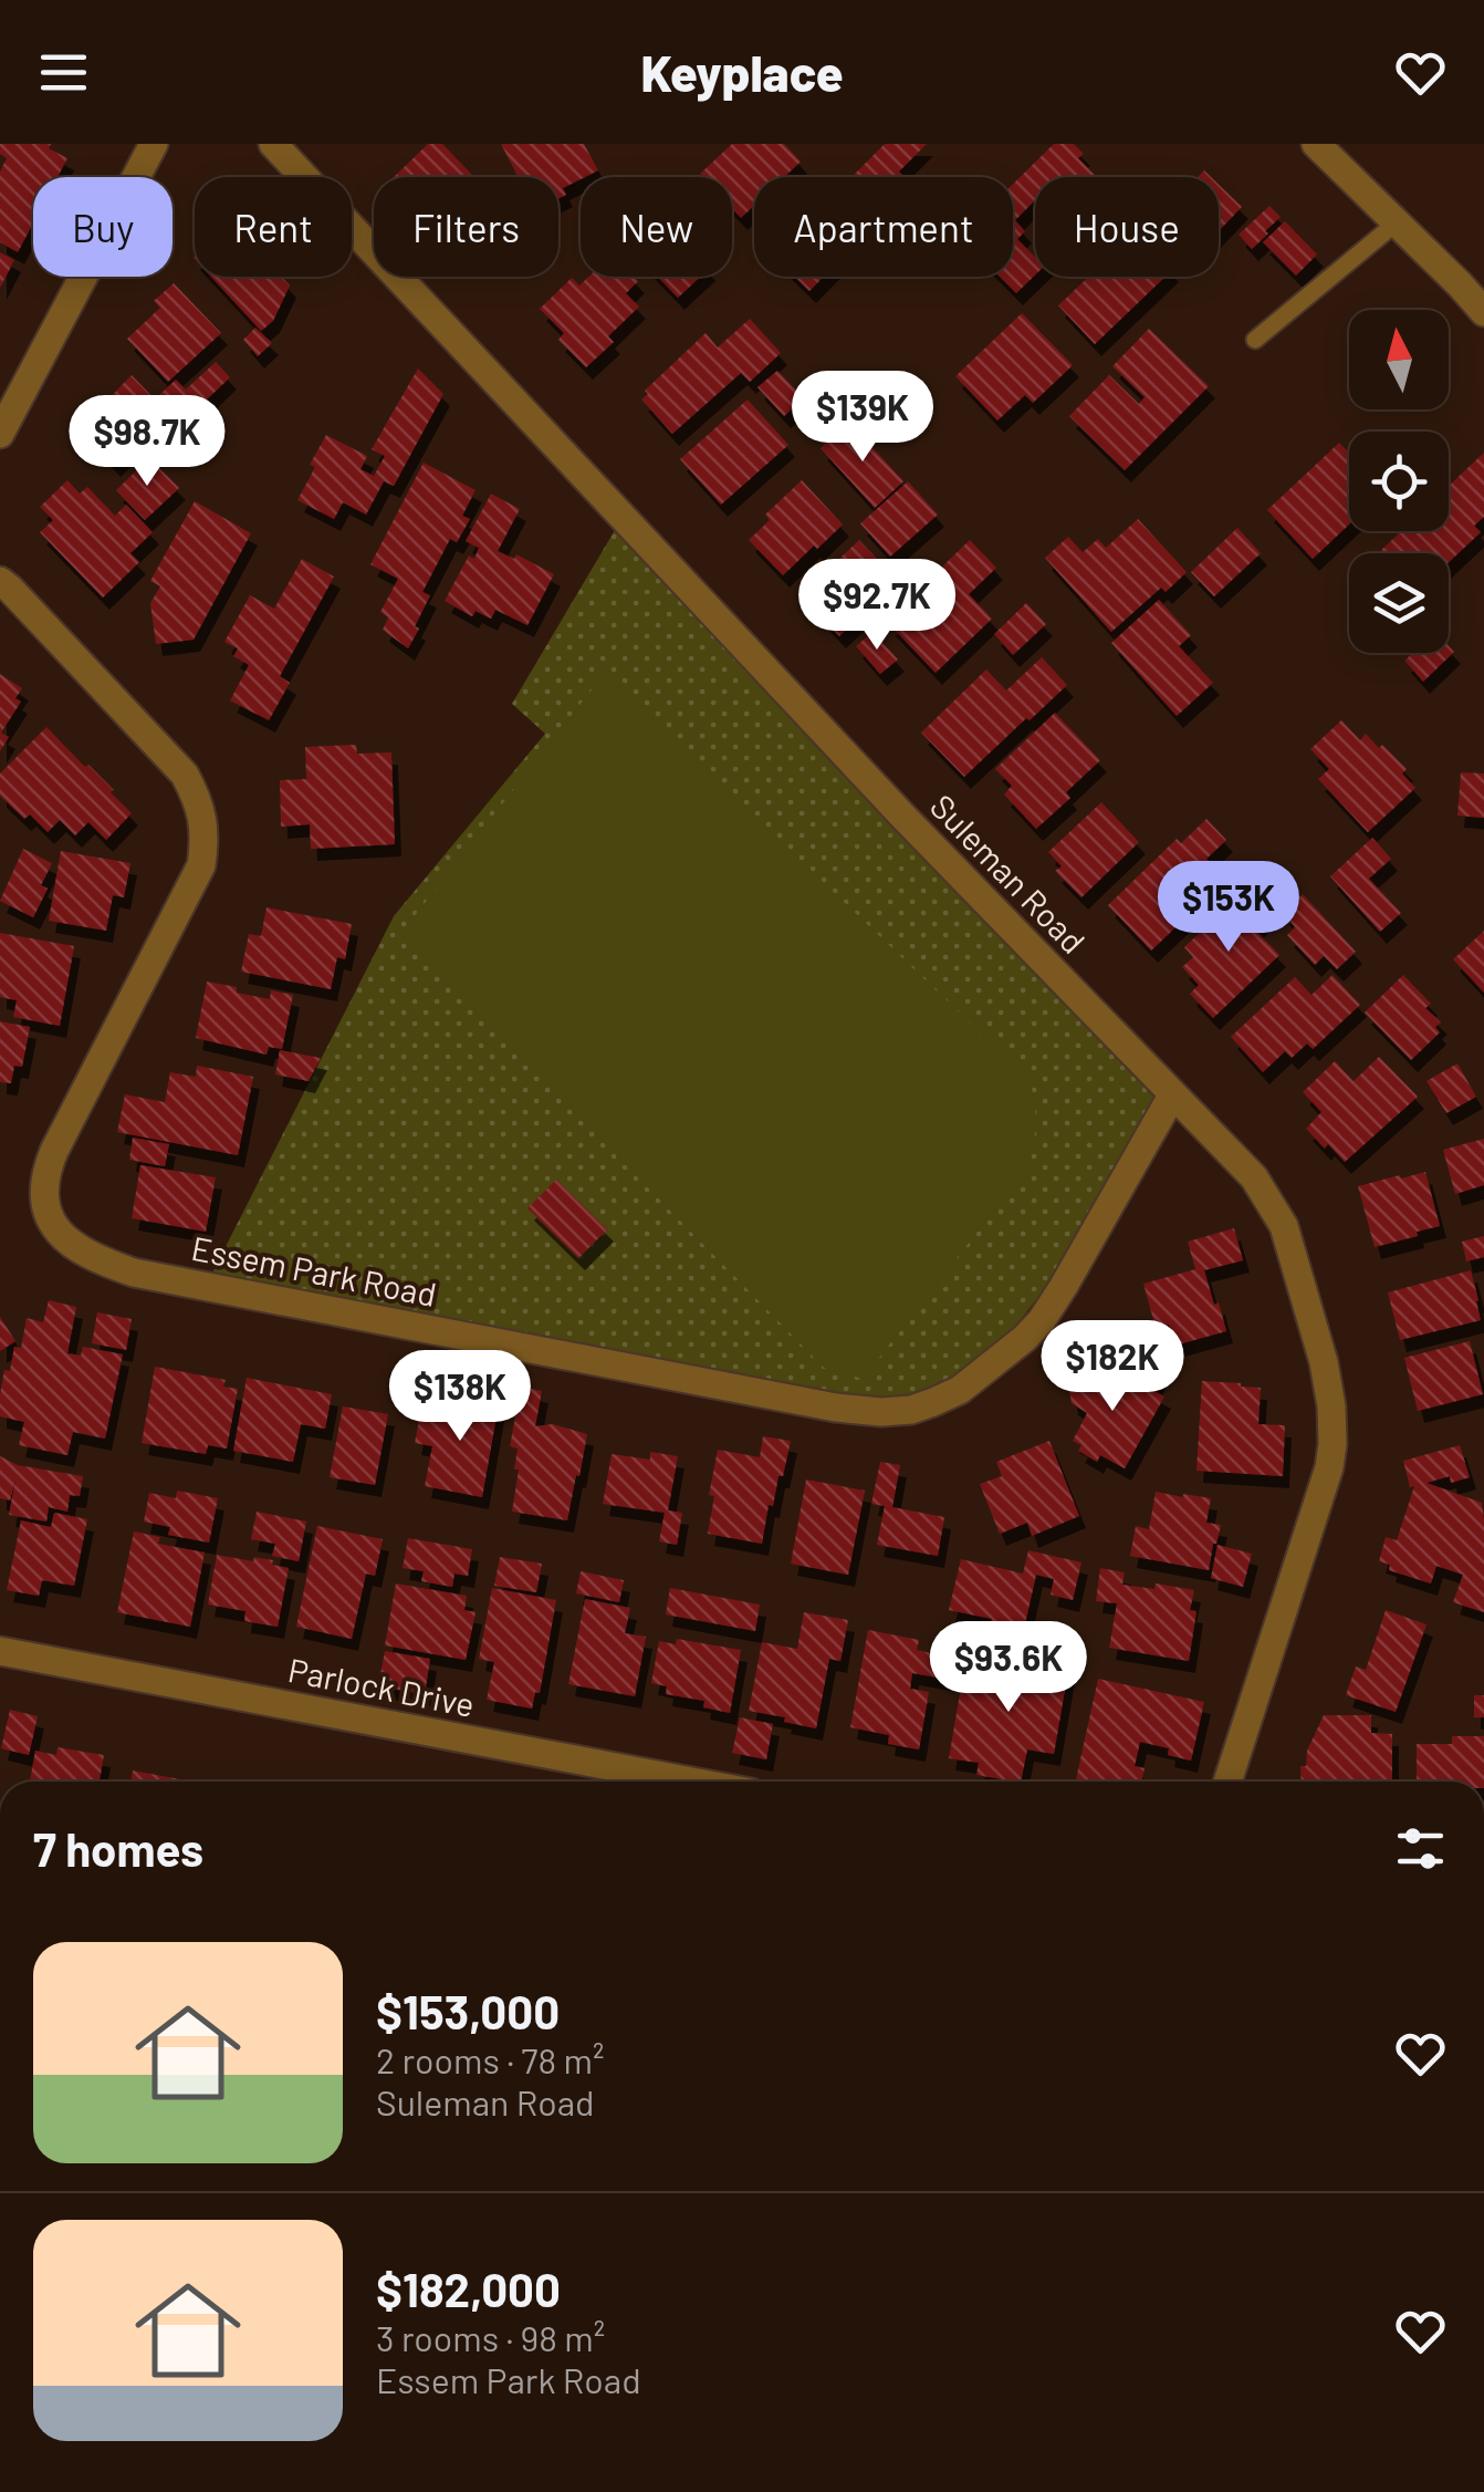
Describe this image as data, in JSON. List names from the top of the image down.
{
  "streets": {
    "street": ["Suleman Road", "Essem Park Road", "Parlock Drive"]
  },
  "crossings": [
    ["Suleman Road", "Essem Park Road"]
  ],
  "north": "top",
  "page": {
    "header": "Keyplace",
    "chip": [
      "Buy",
      "Rent",
      "Filters",
      "New",
      "Apartment",
      "House"
    ],
    "price": [
      "$139K",
      "$98.7K",
      "$92.7K",
      "$153K",
      "$182K",
      "$138K",
      "$93.6K"
    ],
    "heading": "7 homes",
    "list": [
      {
        "name": "$153,000",
        "note": "2 rooms · 78 m² · Suleman Road"
      },
      {
        "name": "$182,000",
        "note": "3 rooms · 98 m² · Essem Park Road"
      }
    ]
  }
}
